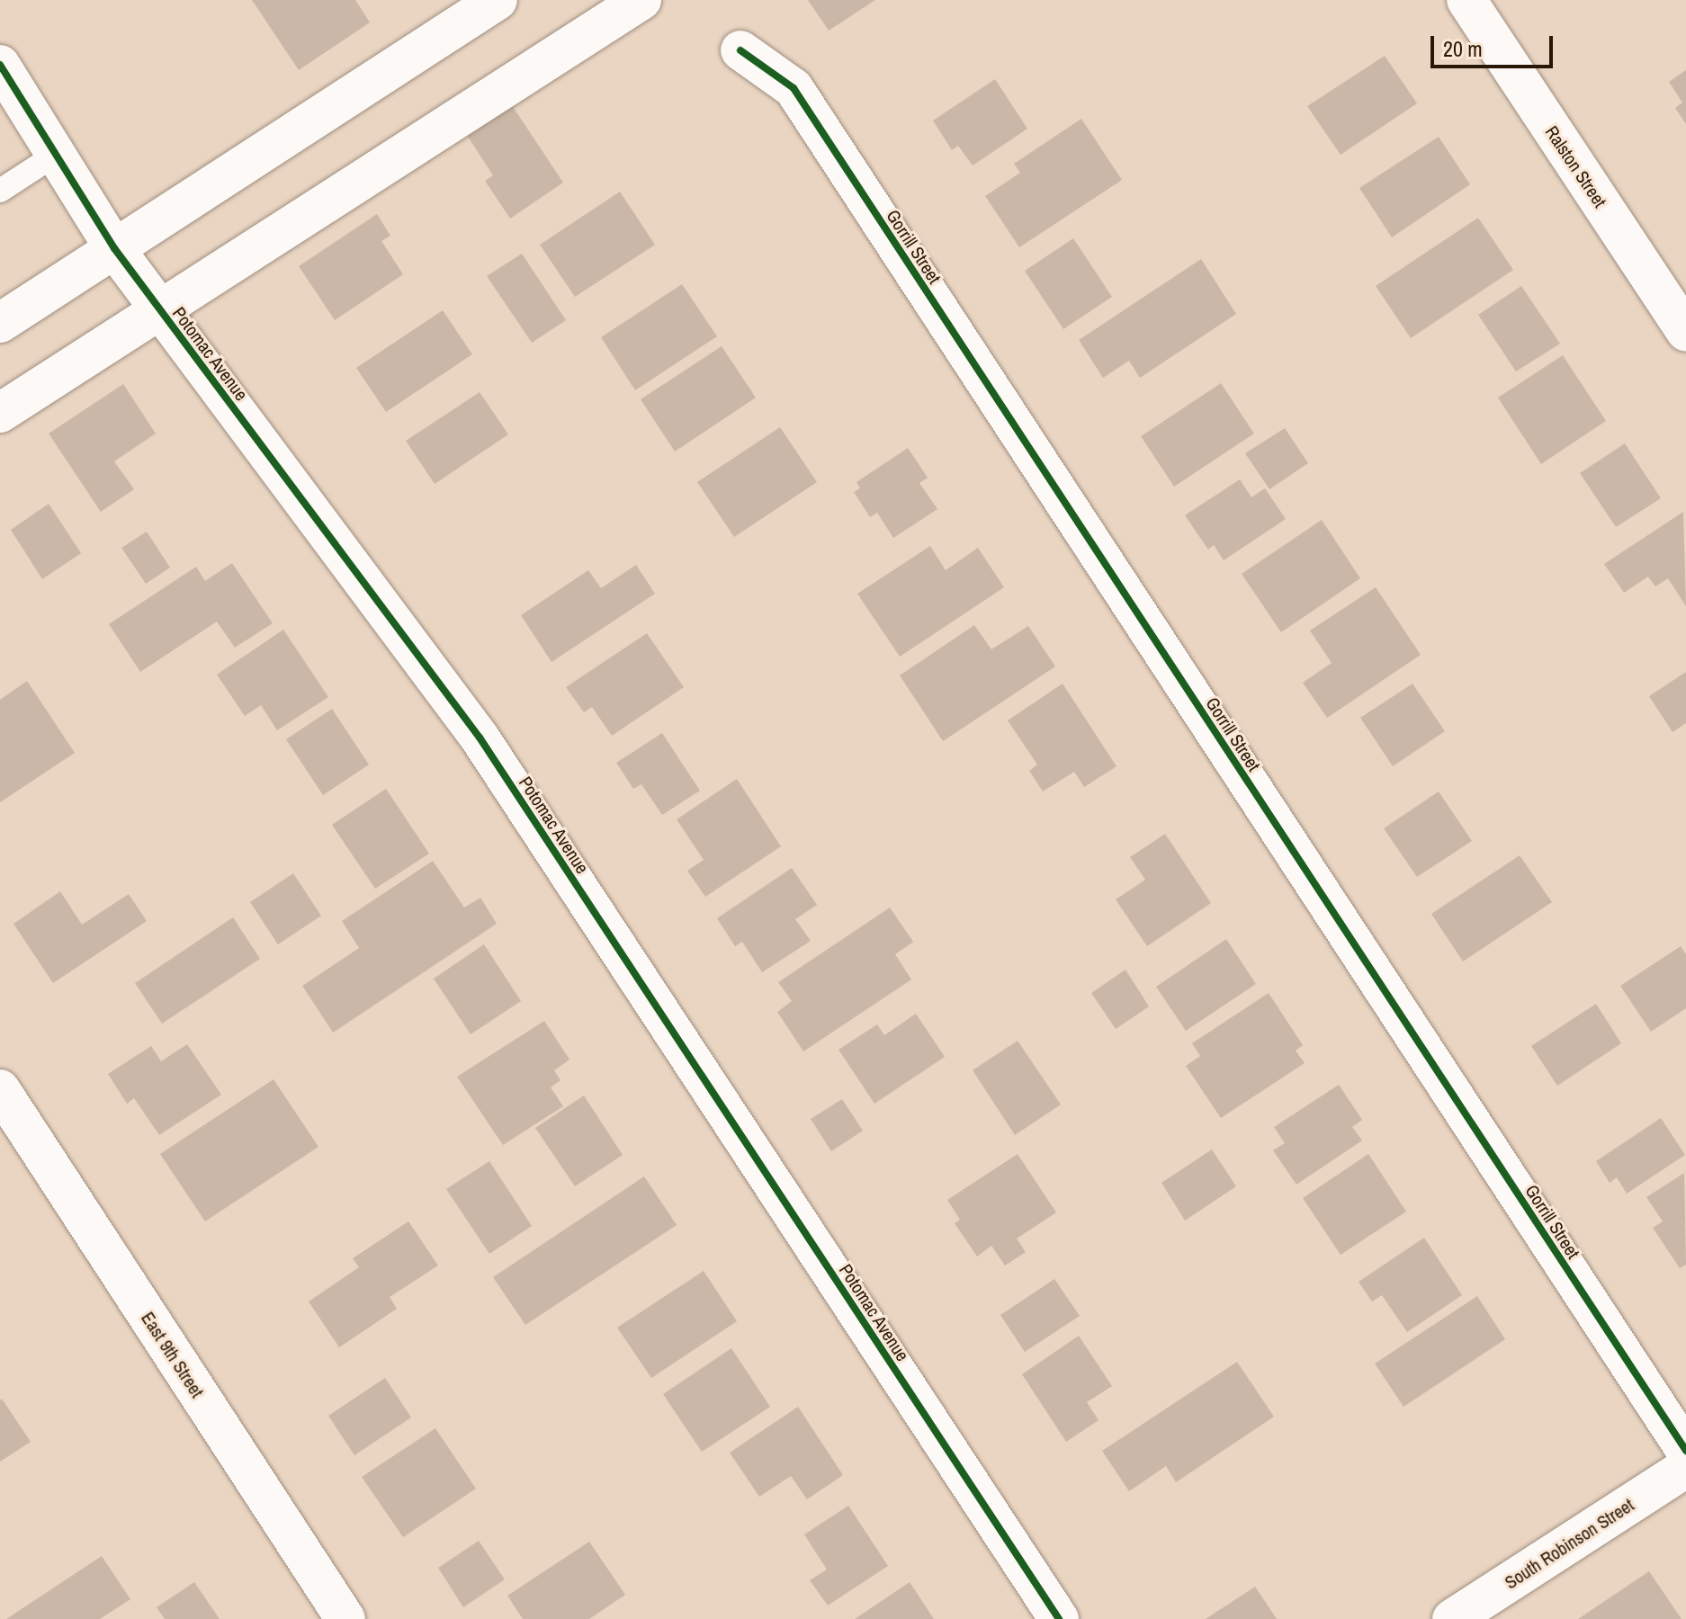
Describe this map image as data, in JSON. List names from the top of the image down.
{
  "streets": {
    "street": [
      "Ralston Street",
      "Gorrill Street",
      "Potomac Avenue",
      "East 9th Street",
      "South Robinson Street"
    ]
  },
  "scale_bar": "20 m"
}
